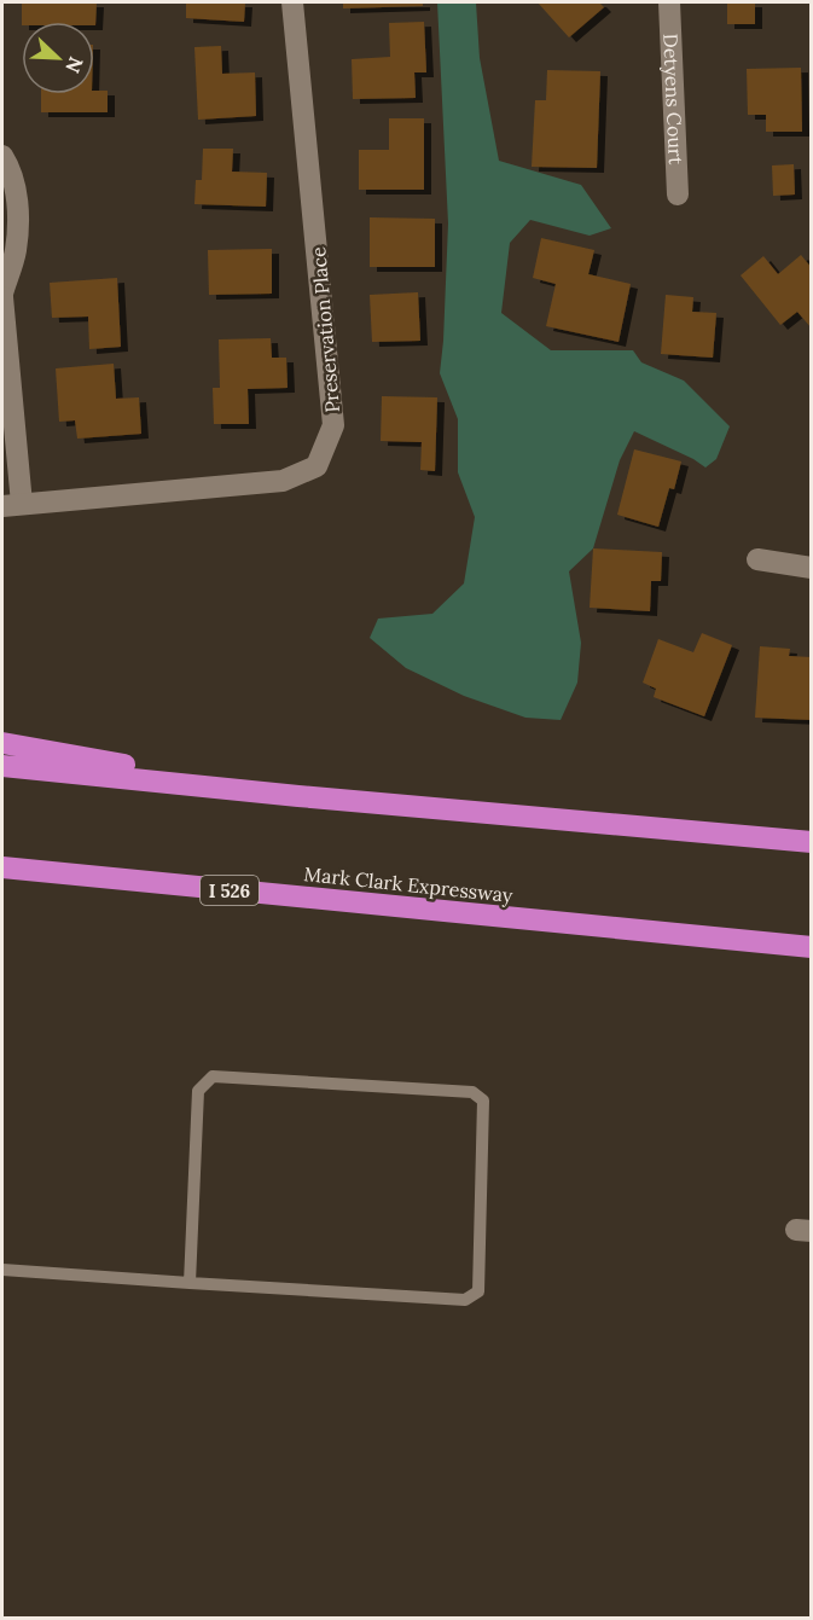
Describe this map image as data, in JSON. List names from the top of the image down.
{
  "streets": {
    "highway": ["Mark Clark Expressway", "I 526"],
    "street": ["Detyens Court", "Preservation Place"]
  },
  "north": "bottom right"
}
